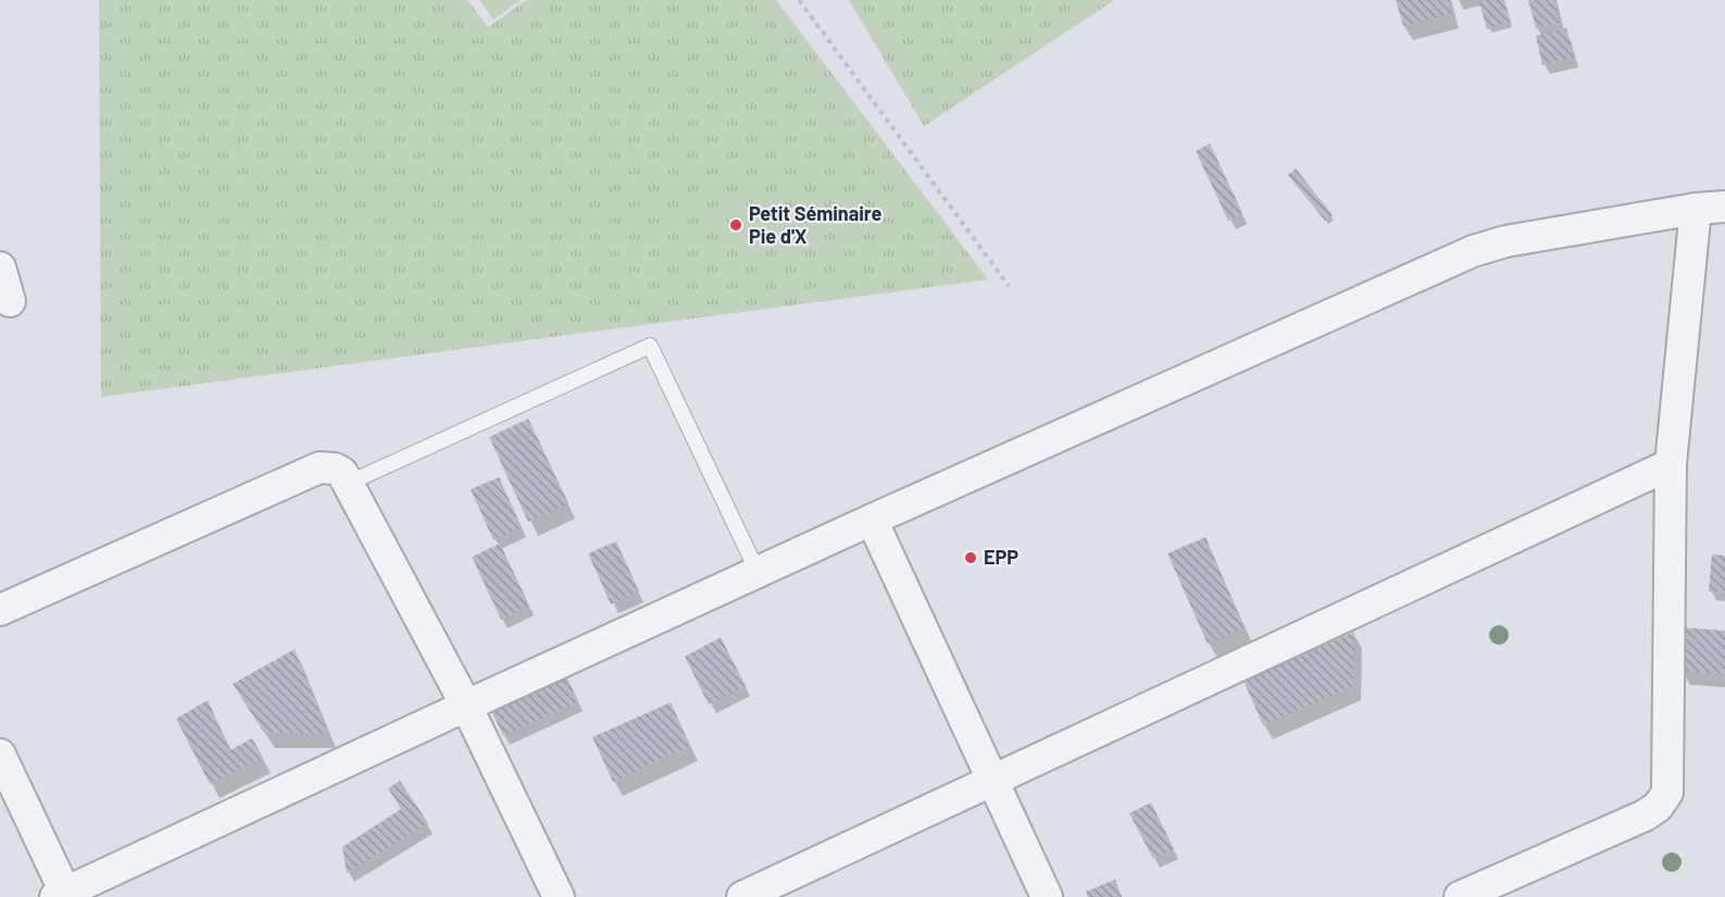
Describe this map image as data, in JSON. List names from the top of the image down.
{
  "places": ["Petit Séminaire Pie d'X", "EPP"]
}
